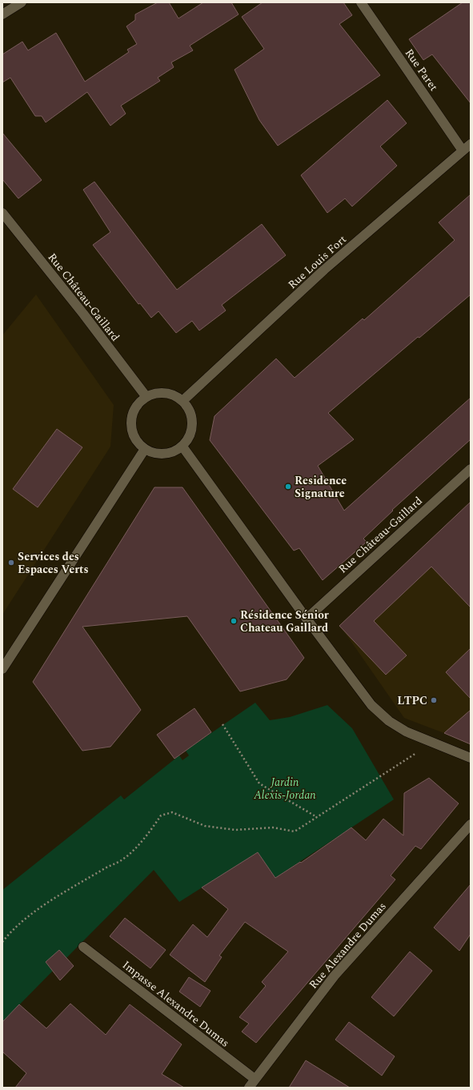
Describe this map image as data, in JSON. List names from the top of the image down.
{
  "streets": {
    "street": [
      "Rue Paret",
      "Rue Louis Fort",
      "Rue Château-Gaillard",
      "Rue Alexandre Dumas",
      "Impasse Alexandre Dumas"
    ]
  },
  "crossings": [
    ["Rue Paret", "Rue Louis Fort"],
    ["Rue Louis Fort", "Rue Château-Gaillard"],
    ["Rue Alexandre Dumas", "Impasse Alexandre Dumas"]
  ],
  "parks": ["Jardin Alexis-Jordan"],
  "places": [
    "Residence Signature",
    "Services des Espaces Verts",
    "Résidence Sénior Chateau Gaillard",
    "LTPC"
  ]
}
